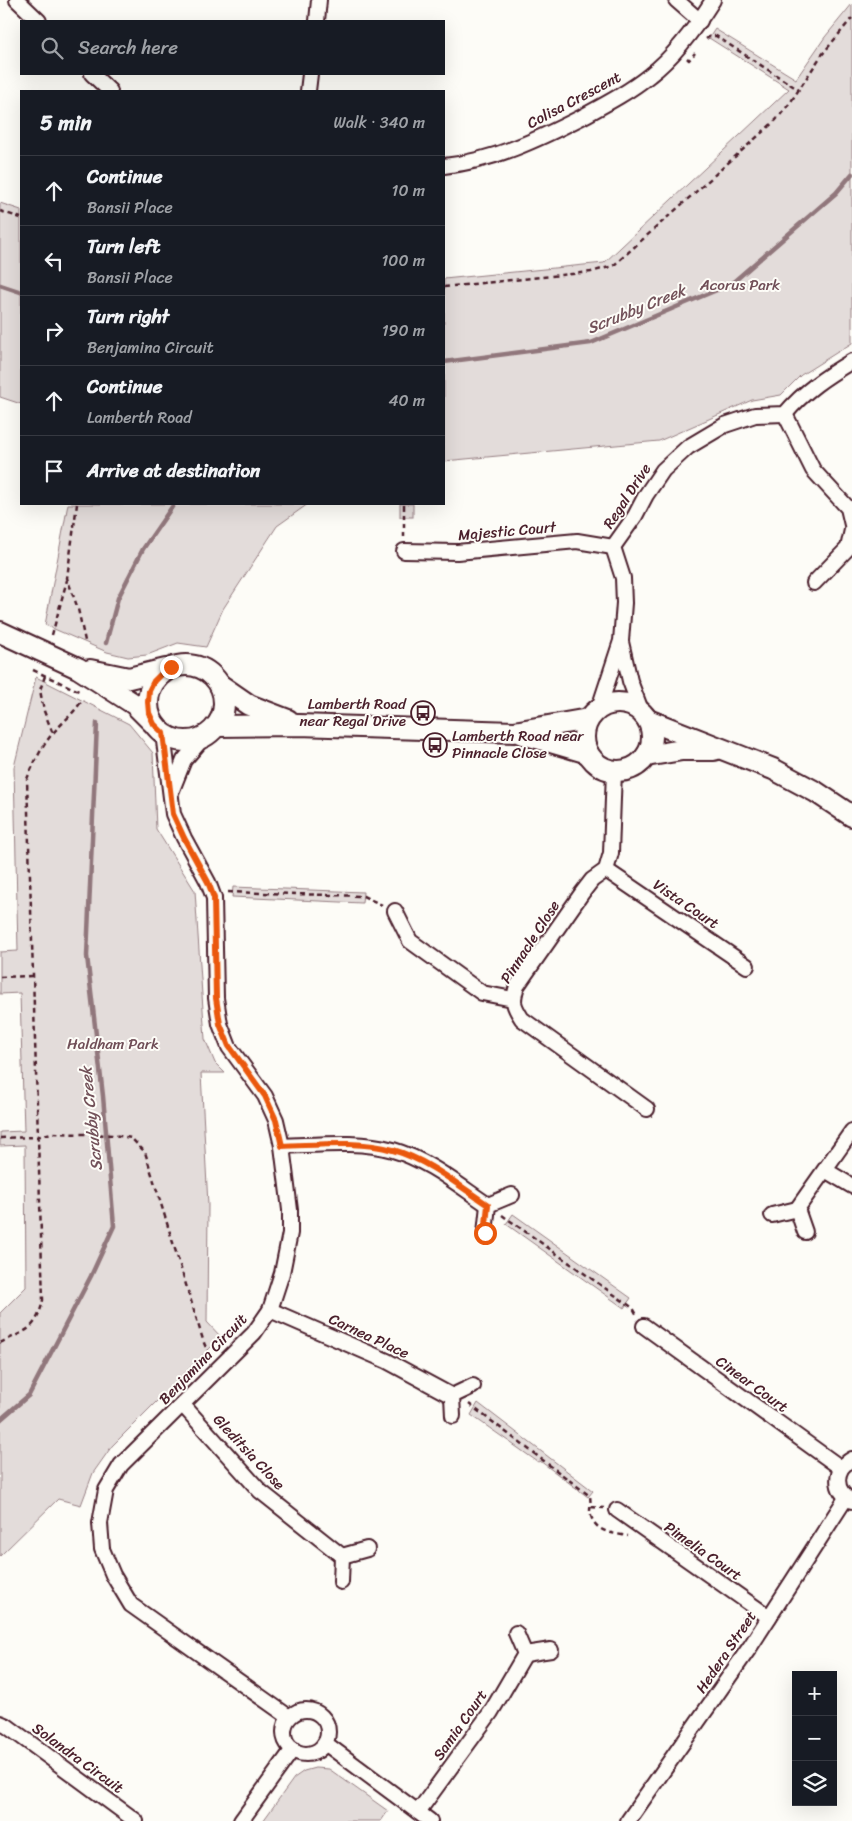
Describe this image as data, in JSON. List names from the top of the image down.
{
  "streets": {
    "street": [
      "Colisa Crescent",
      "Regal Drive",
      "Majestic Court",
      "Vista Court",
      "Pinnacle Close",
      "Carnea Place",
      "Benjamina Circuit",
      "Cinear Court",
      "Gleditsia Close",
      "Pimelia Court",
      "Hedera Street",
      "Samia Court",
      "Solandra Circuit"
    ]
  },
  "crossings": [
    ["Regal Drive", "Majestic Court"],
    ["Vista Court", "Pinnacle Close"],
    ["Carnea Place", "Benjamina Circuit"],
    ["Benjamina Circuit", "Gleditsia Close"],
    ["Pimelia Court", "Hedera Street"]
  ],
  "water": ["Scrubby Creek"],
  "parks": ["Acorus Park", "Haldham Park"],
  "places": {
    "bus stop": ["Lamberth Road near Regal Drive", "Lamberth Road near Pinnacle Close"]
  },
  "page": {
    "search": "Search here",
    "heading": ["5 min", "Walk · 340 m"],
    "list": [
      ["Continue", "Bansii Place", "10 m"],
      ["Turn left", "Bansii Place", "100 m"],
      ["Turn right", "Benjamina Circuit", "190 m"],
      ["Continue", "Lamberth Road", "40 m"],
      "Arrive at destination"
    ],
    "map_buttons": ["+", "−"]
  }
}
